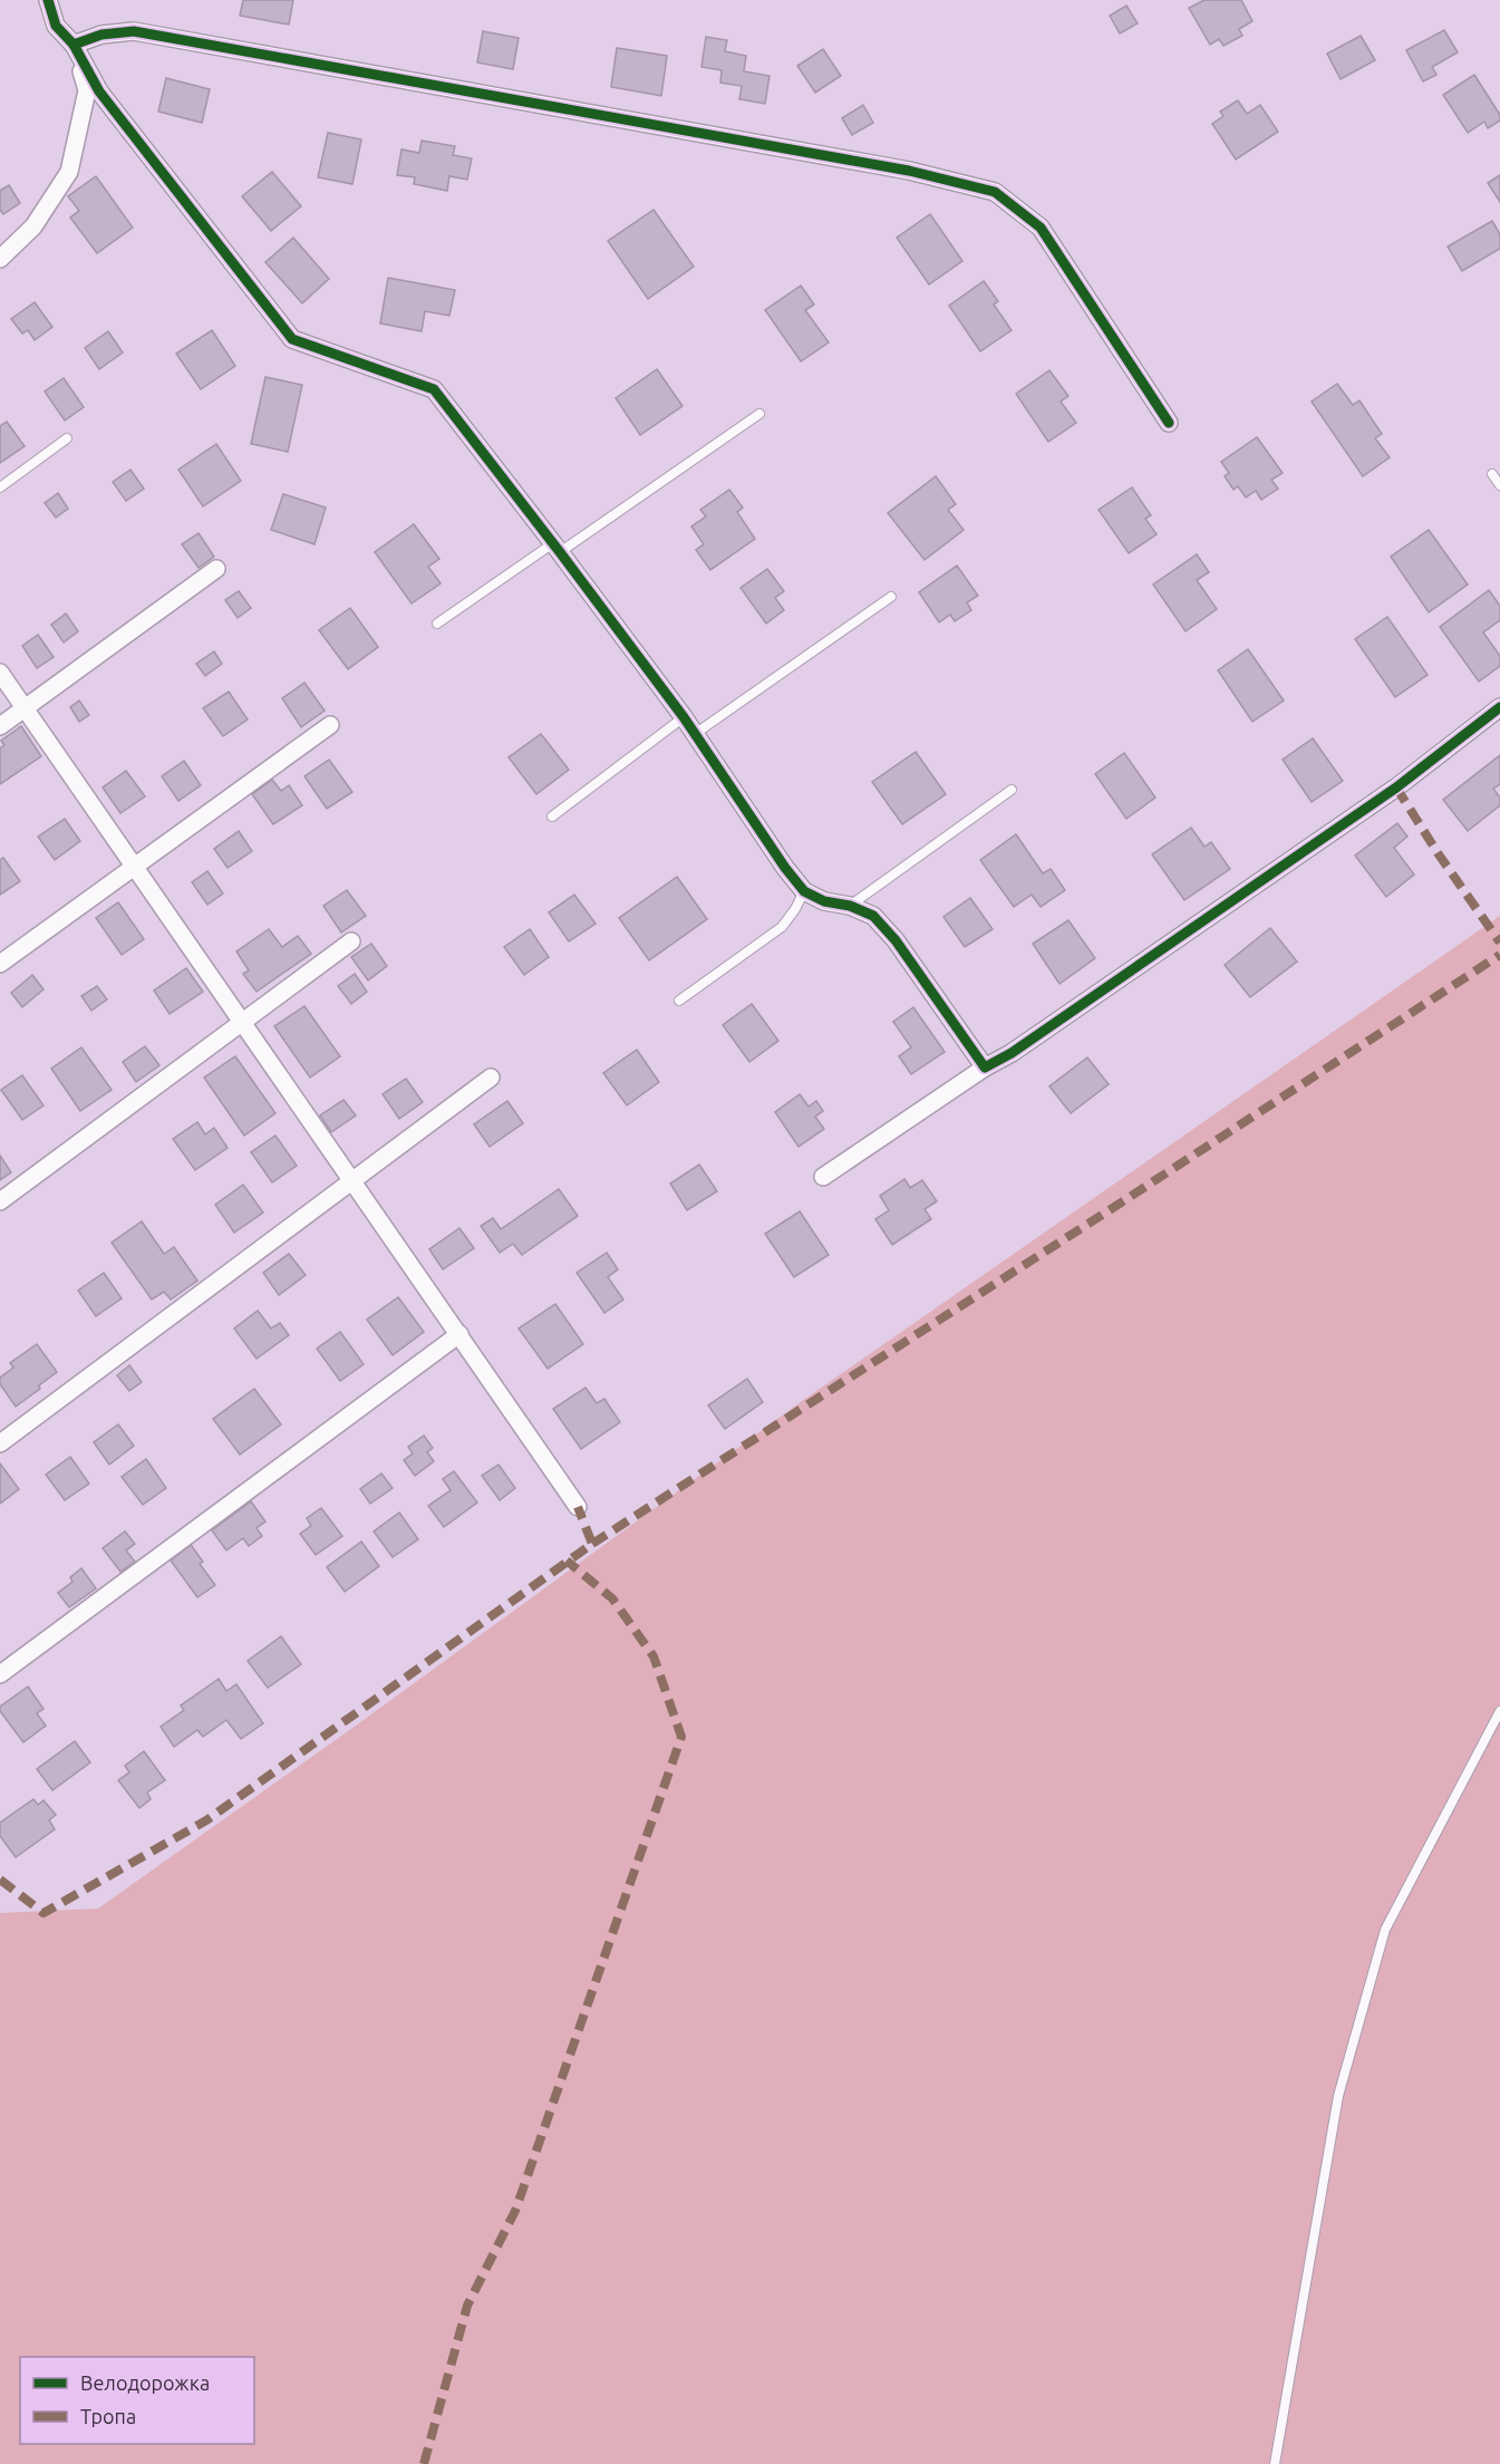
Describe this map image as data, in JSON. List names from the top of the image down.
{
  "legend": ["Велодорожка", "Тропа"]
}
